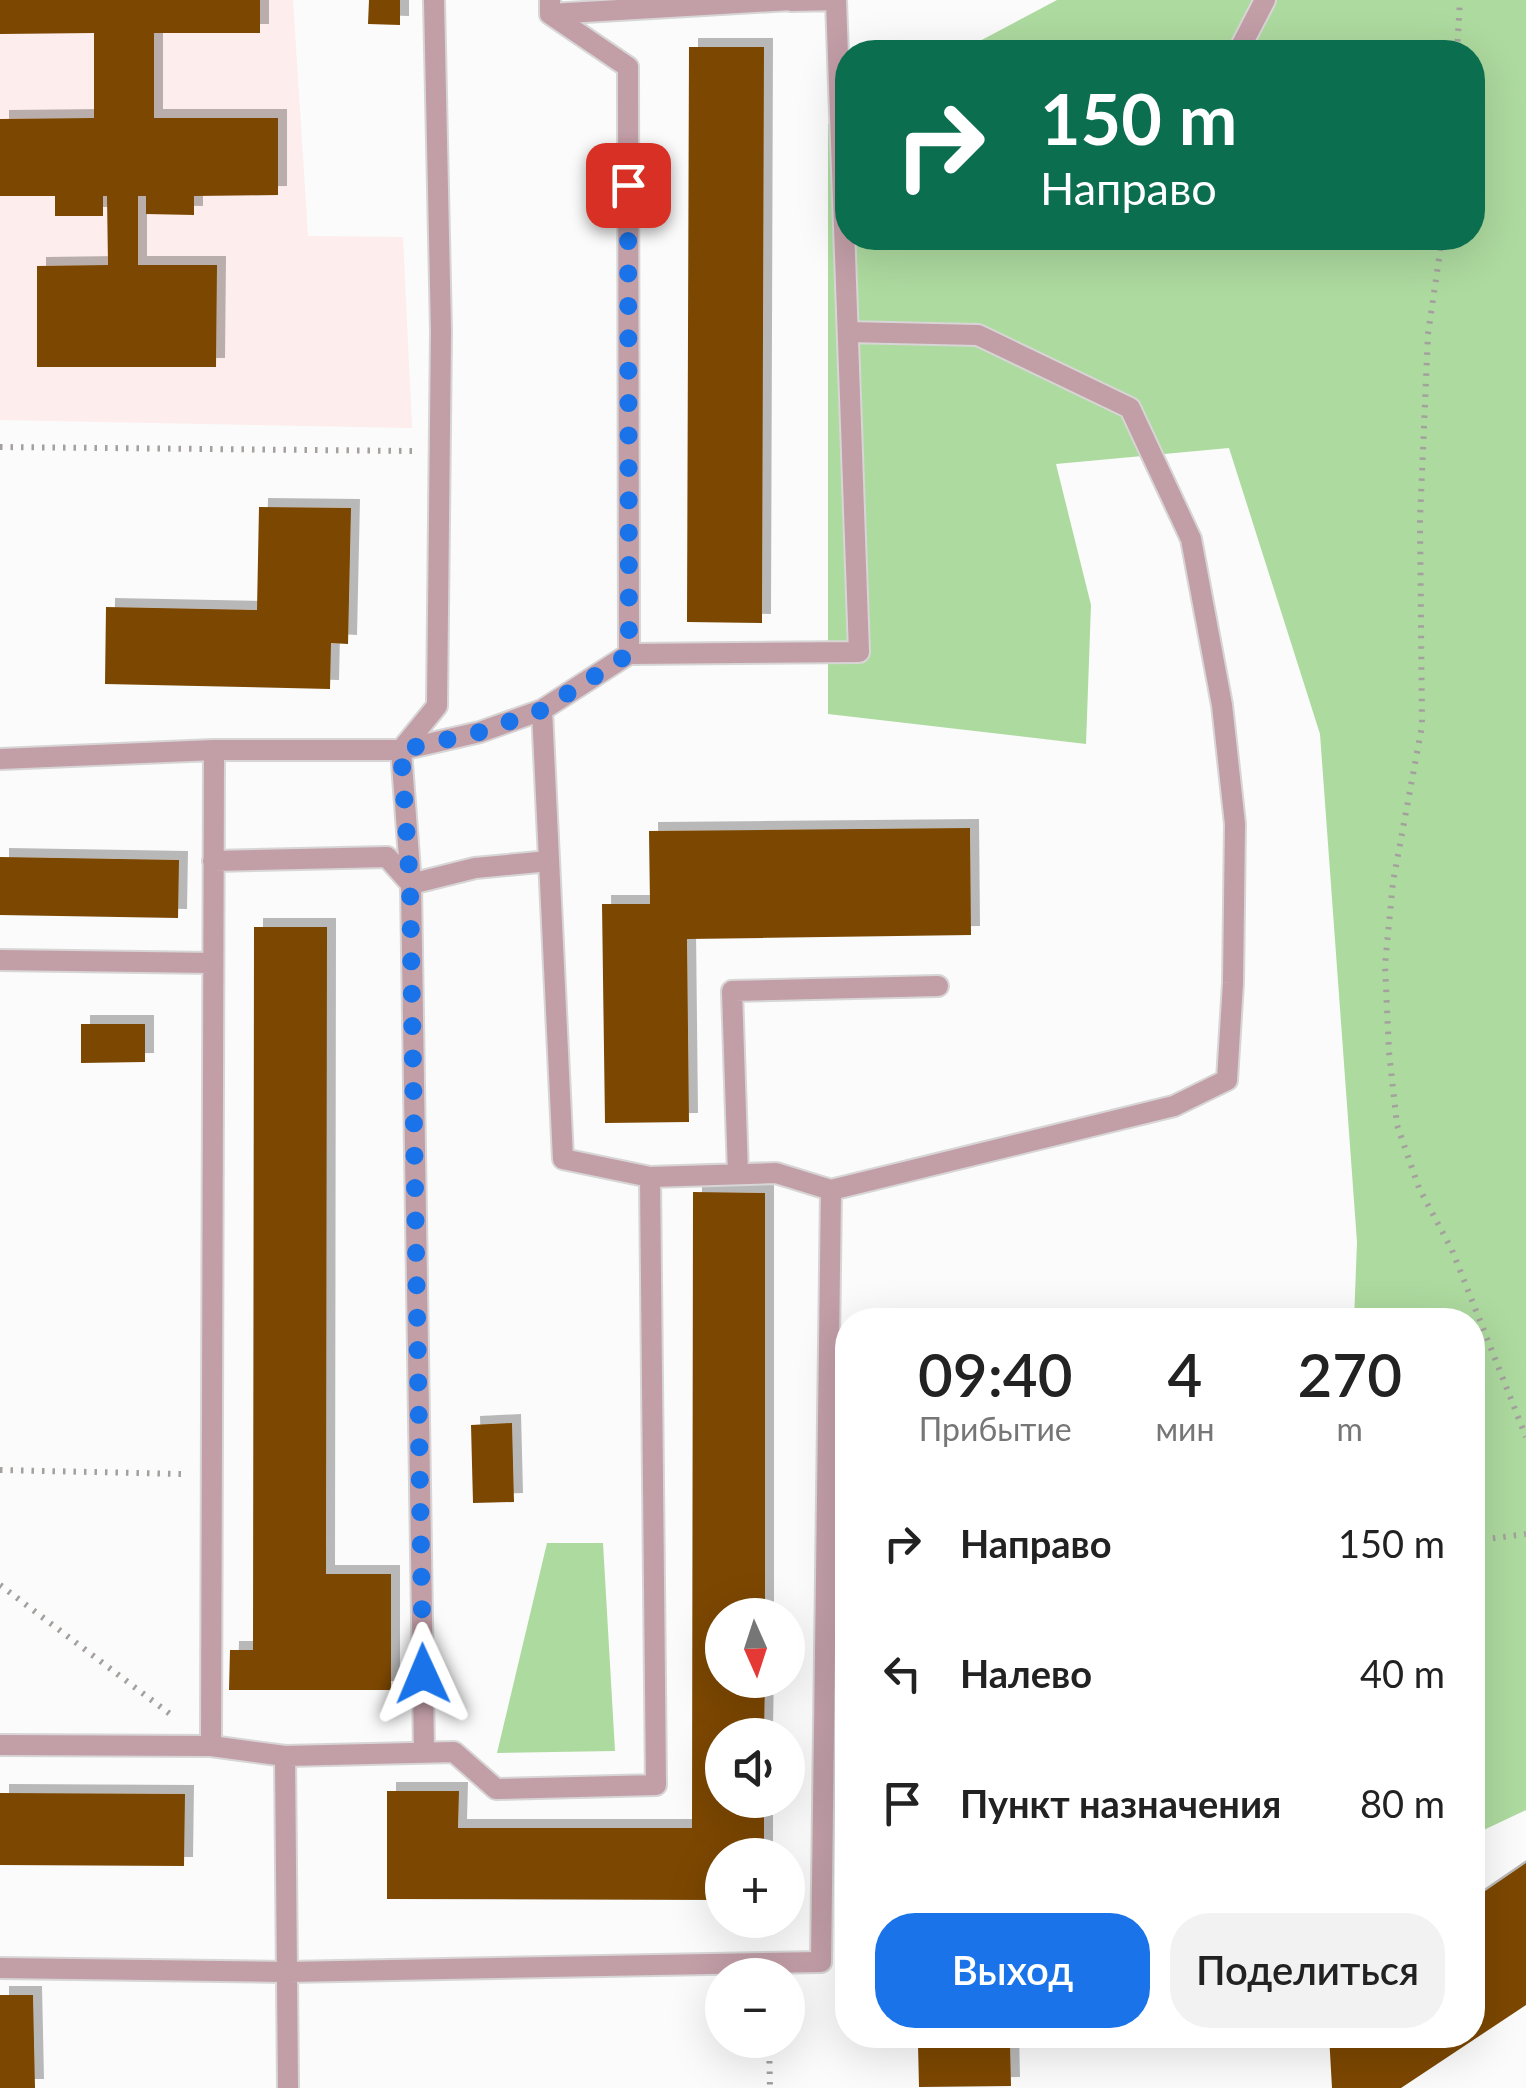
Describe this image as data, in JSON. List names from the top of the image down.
{
  "north": "bottom",
  "page": {
    "turn": ["150 m", "Направо"],
    "eta": [
      "09:40",
      "Прибытие",
      "4",
      "мин",
      "270",
      "m"
    ],
    "list": [
      {
        "name": "Направо",
        "value": "150 m"
      },
      {
        "name": "Налево",
        "value": "40 m"
      },
      {
        "name": "Пункт назначения",
        "value": "80 m"
      }
    ],
    "map_buttons": ["+", "−"],
    "buttons": ["Выход", "Поделиться"]
  }
}
